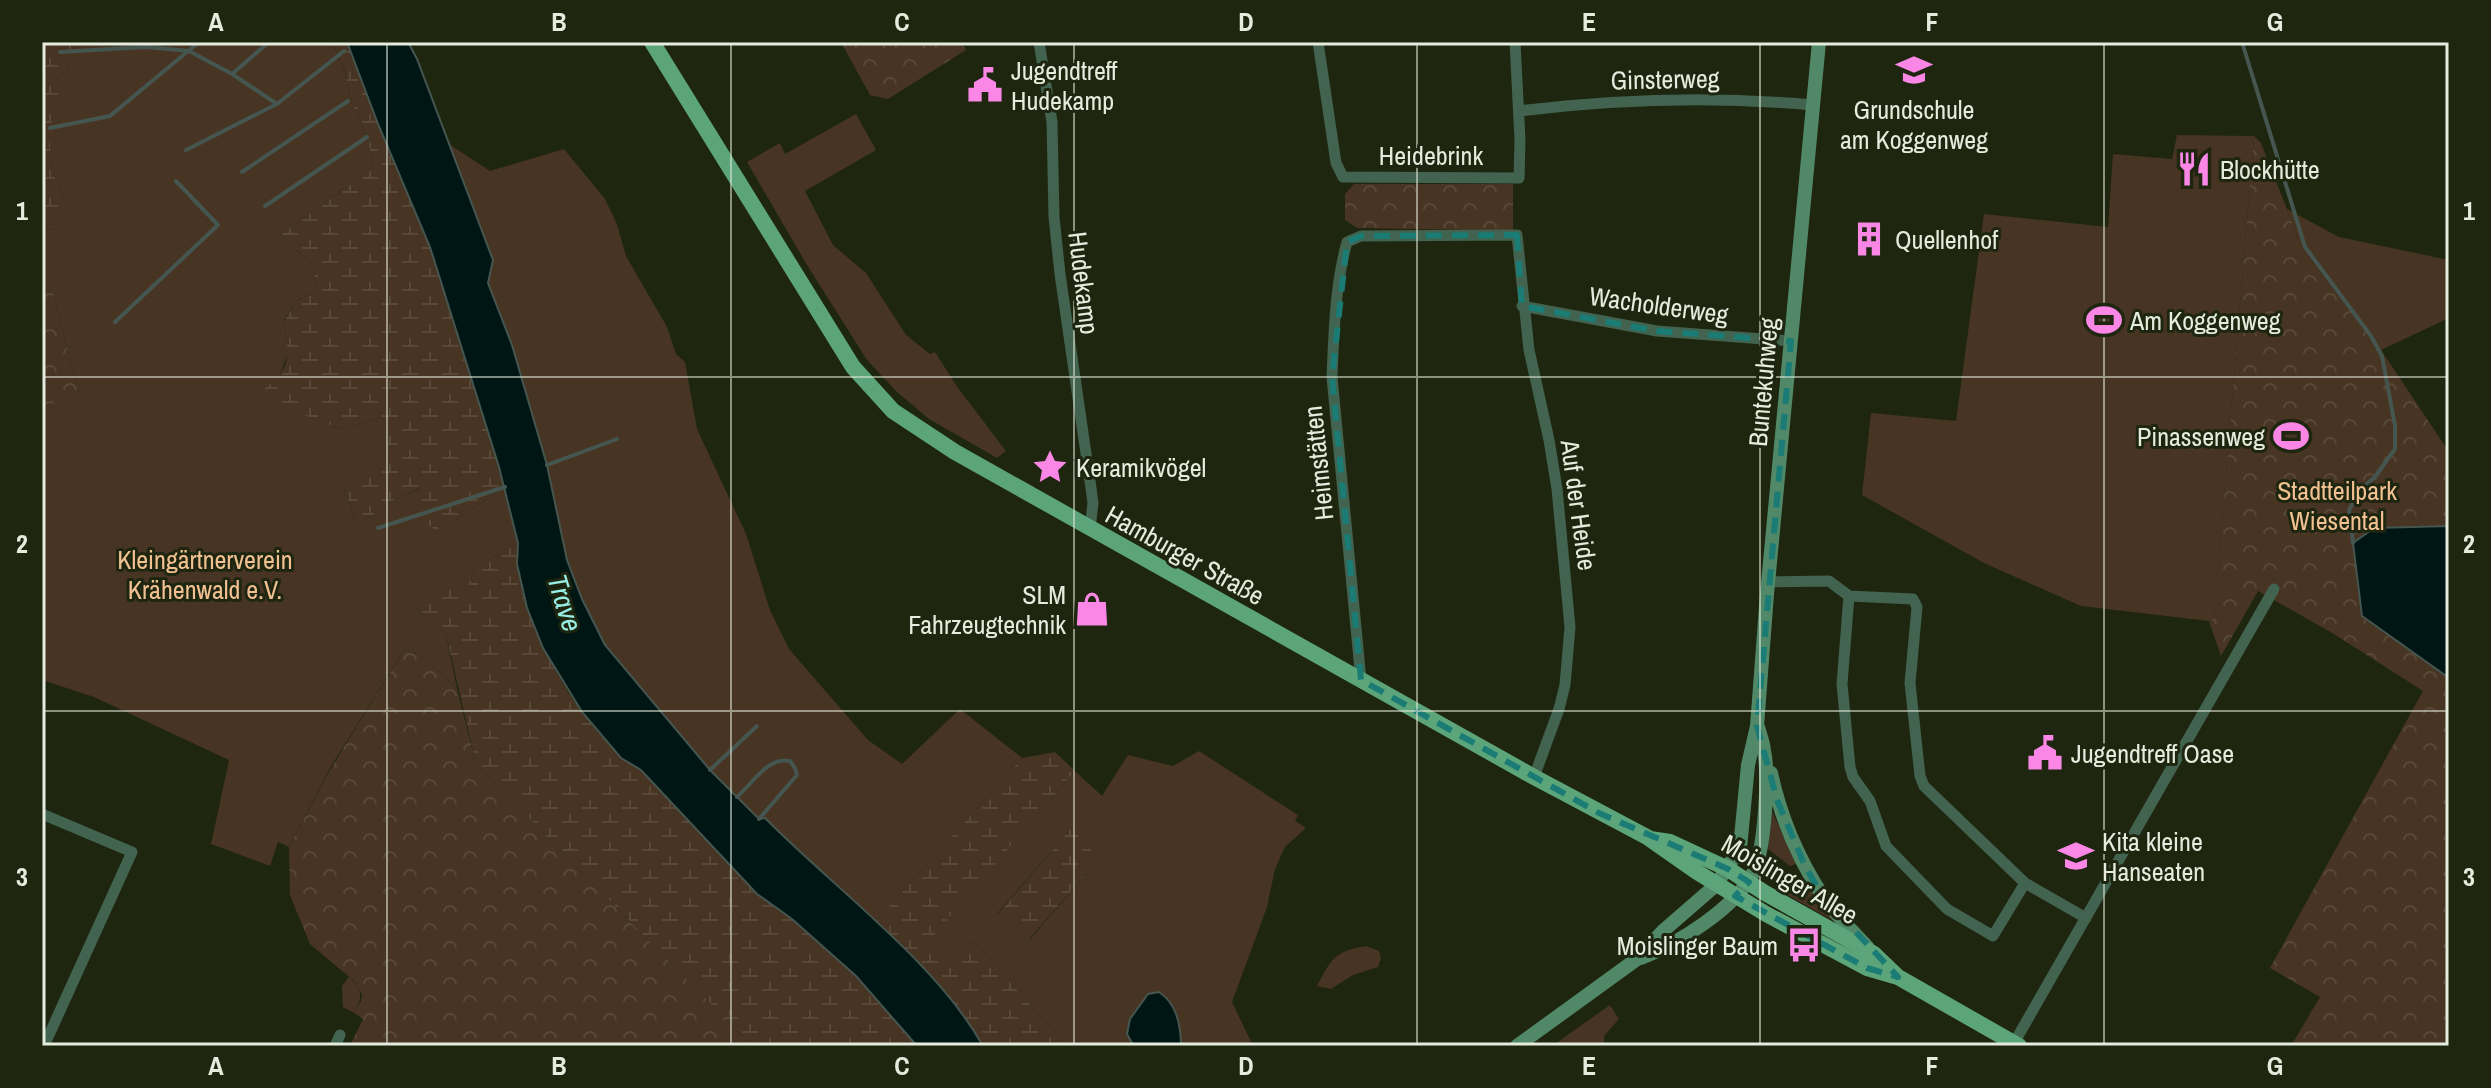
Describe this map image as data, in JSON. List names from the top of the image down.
{
  "streets": {
    "main road": ["Buntekuhweg", "Hamburger Straße", "Moislinger Allee"],
    "street": [
      "Ginsterweg",
      "Heidebrink",
      "Hudekamp",
      "Wacholderweg",
      "Heimstätten",
      "Auf der Heide"
    ]
  },
  "crossings": [
    ["Ginsterweg", "Heidebrink"],
    ["Ginsterweg", "Buntekuhweg"],
    ["Hudekamp", "Hamburger Straße"],
    ["Wacholderweg", "Buntekuhweg"],
    ["Wacholderweg", "Auf der Heide"],
    ["Buntekuhweg", "Hamburger Straße"],
    ["Buntekuhweg", "Moislinger Allee"],
    ["Heimstätten", "Auf der Heide"],
    ["Heimstätten", "Hamburger Straße"],
    ["Auf der Heide", "Hamburger Straße"],
    ["Hamburger Straße", "Moislinger Allee"]
  ],
  "water": ["Trave"],
  "parks": ["Stadtteilpark Wiesental", "Kleingärtnerverein Krähenwald e.V."],
  "places": {
    "school or university": ["Grundschule am Koggenweg", "Kita kleine Hanseaten"],
    "public building": ["Jugendtreff Hudekamp", "Jugendtreff Oase"],
    "restaurant": ["Blockhütte"],
    "building": ["Quellenhof"],
    "sports": ["Am Koggenweg", "Pinassenweg"],
    "place": ["Keramikvögel"],
    "shop": ["SLM Fahrzeugtechnik"],
    "bus stop": ["Moislinger Baum"]
  },
  "grid": {
    "columns": [
      "A",
      "B",
      "C",
      "D",
      "E",
      "F",
      "G"
    ],
    "rows": ["1", "2", "3"]
  }
}
